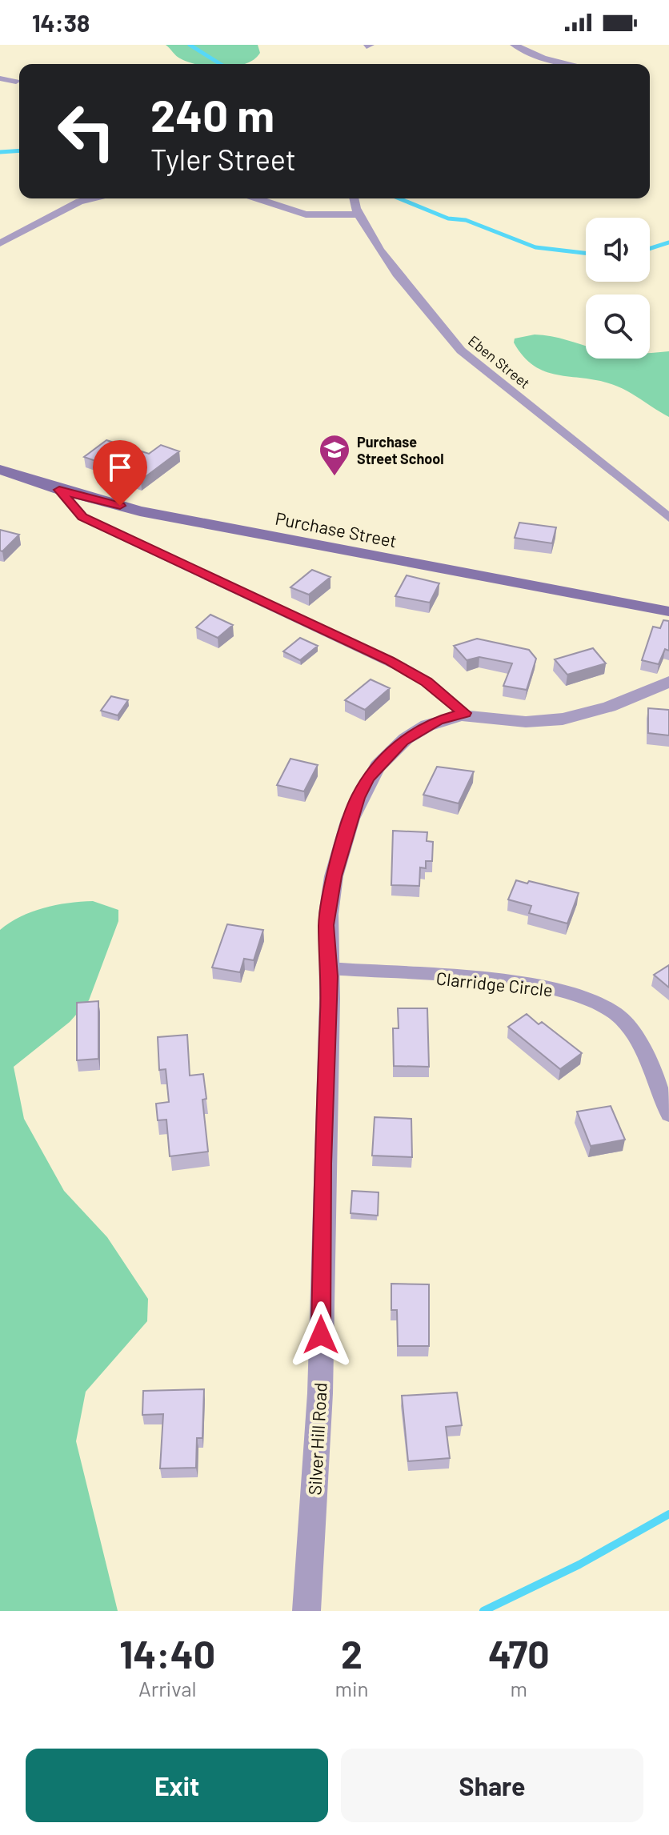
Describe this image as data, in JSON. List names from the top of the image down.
{
  "streets": {
    "main road": ["Purchase Street"],
    "street": ["Eben Street", "Clarridge Circle", "Silver Hill Road"]
  },
  "crossings": [
    ["Clarridge Circle", "Silver Hill Road"]
  ],
  "places": {
    "school or university": ["Purchase Street School"]
  },
  "page": {
    "status": "14:38",
    "turn": ["240 m", "Tyler Street"],
    "eta": [
      "14:40",
      "Arrival",
      "2",
      "min",
      "470",
      "m"
    ],
    "buttons": ["Exit", "Share"]
  }
}
